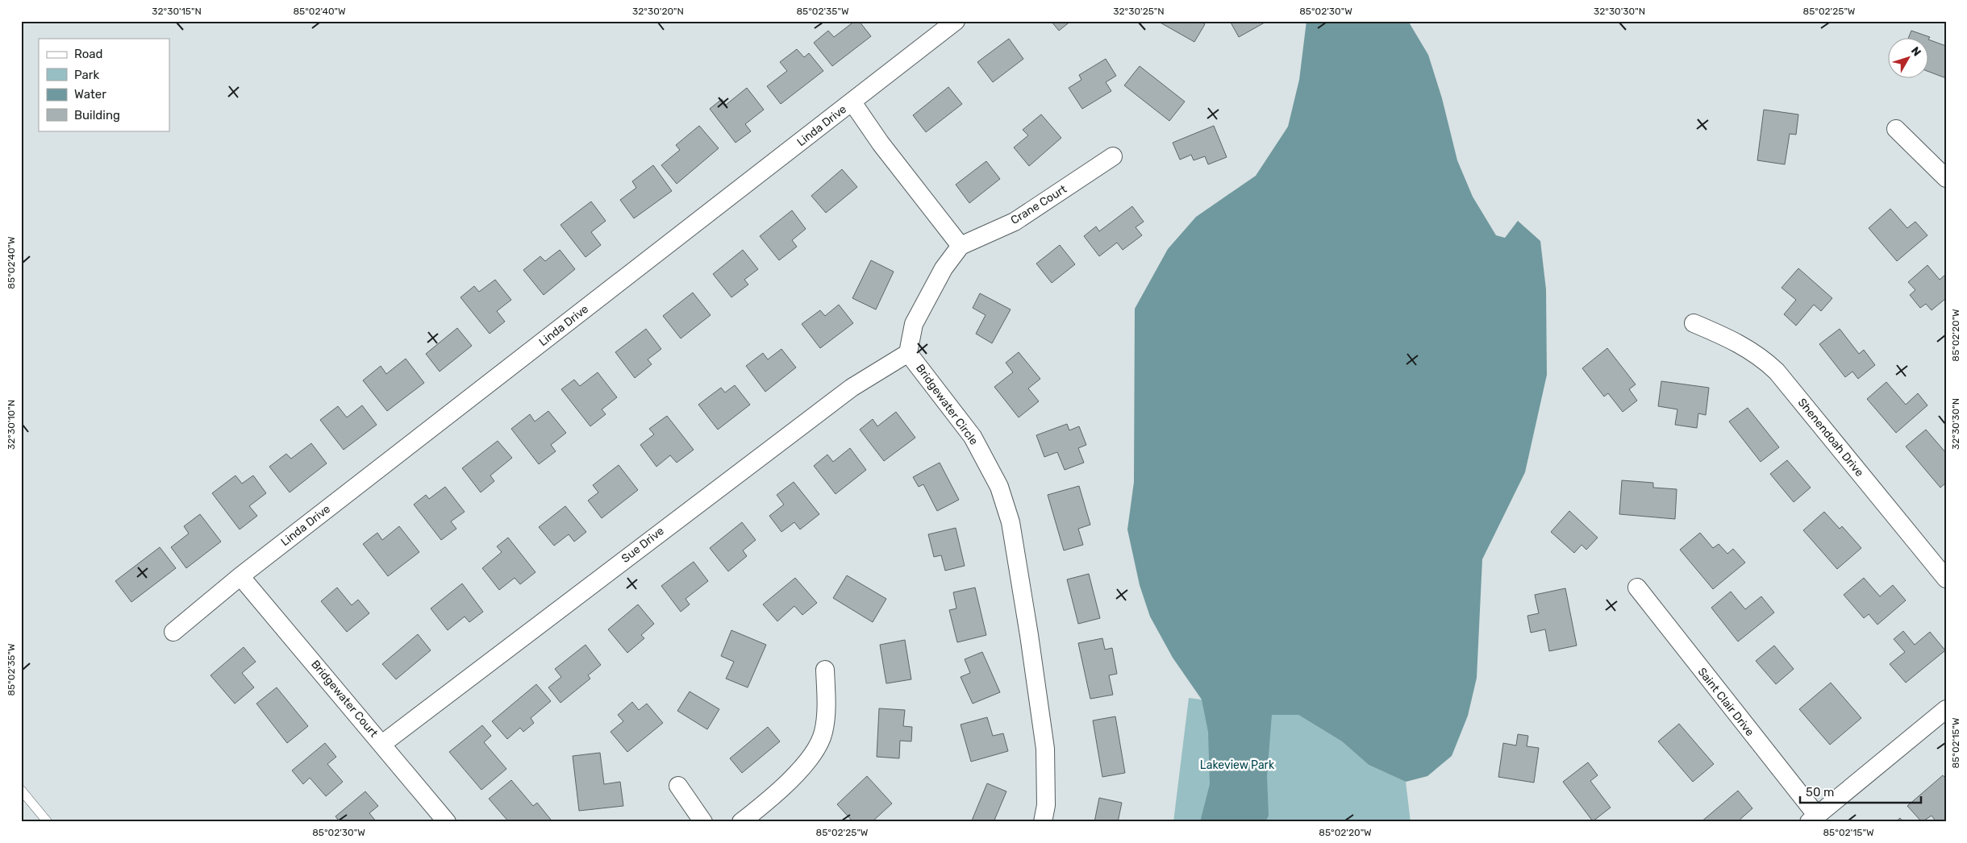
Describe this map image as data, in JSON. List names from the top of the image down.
{
  "streets": {
    "street": [
      "Linda Drive",
      "Crane Court",
      "Bridgewater Circle",
      "Shenendoah Drive",
      "Sue Drive",
      "Bridgewater Court",
      "Saint Clair Drive"
    ]
  },
  "crossings": [
    ["Linda Drive", "Bridgewater Court"],
    ["Crane Court", "Bridgewater Circle"],
    ["Bridgewater Circle", "Sue Drive"],
    ["Sue Drive", "Bridgewater Court"]
  ],
  "parks": ["Lakeview Park"],
  "legend": [
    "Road",
    "Park",
    "Water",
    "Building"
  ],
  "scale_bar": "50 m",
  "north": "top right",
  "coordinates": [
    "32°30'15\"N",
    "85°02'40\"W",
    "32°30'20\"N",
    "85°02'35\"W",
    "32°30'25\"N",
    "85°02'30\"W",
    "32°30'30\"N",
    "85°02'25\"W",
    "85°02'20\"W",
    "32°30'10\"N",
    "85°02'15\"W"
  ]
}
